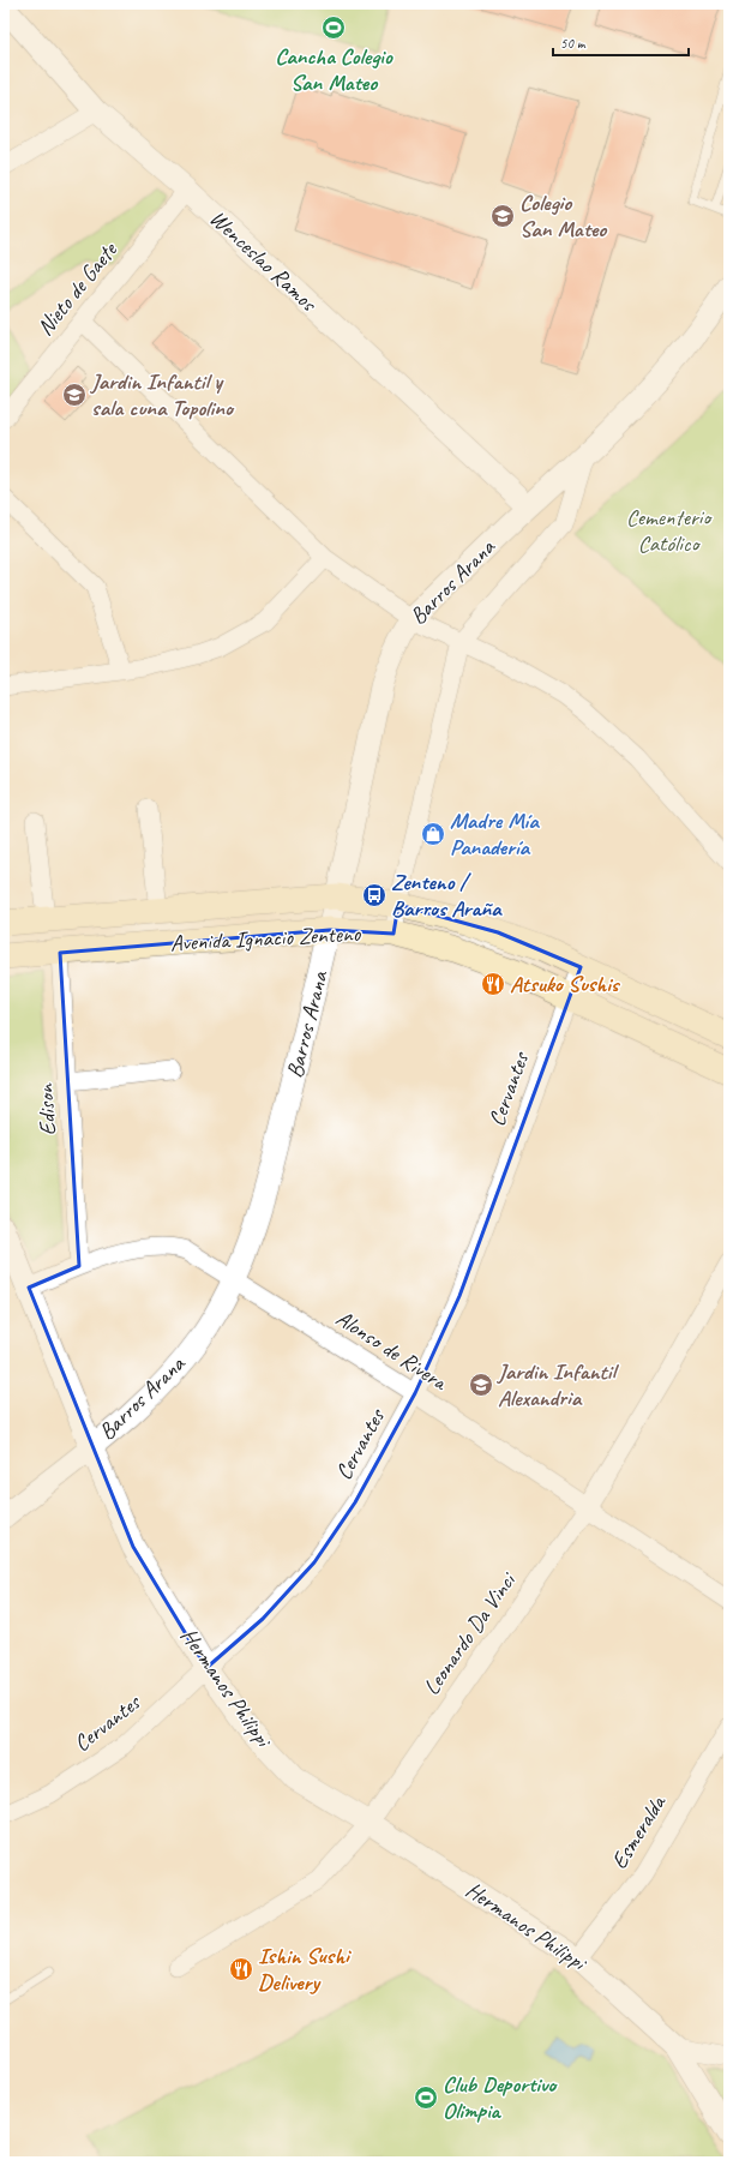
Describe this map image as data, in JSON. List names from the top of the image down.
{
  "streets": {
    "main road": ["Avenida Ignacio Zenteno"],
    "street": [
      "Wenceslao Ramos",
      "Nieto de Gaete",
      "Barros Arana",
      "Cervantes",
      "Edison",
      "Alonso de Rivera",
      "Leonardo Da Vinci",
      "Hermanos Philippi",
      "Esmeralda"
    ]
  },
  "crossings": [
    ["Wenceslao Ramos", "Nieto de Gaete"],
    ["Wenceslao Ramos", "Barros Arana"],
    ["Barros Arana", "Avenida Ignacio Zenteno"],
    ["Barros Arana", "Alonso de Rivera"],
    ["Barros Arana", "Hermanos Philippi"],
    ["Avenida Ignacio Zenteno", "Cervantes"],
    ["Avenida Ignacio Zenteno", "Edison"],
    ["Cervantes", "Alonso de Rivera"],
    ["Cervantes", "Hermanos Philippi"],
    ["Edison", "Alonso de Rivera"],
    ["Alonso de Rivera", "Leonardo Da Vinci"],
    ["Alonso de Rivera", "Hermanos Philippi"],
    ["Leonardo Da Vinci", "Hermanos Philippi"],
    ["Hermanos Philippi", "Esmeralda"]
  ],
  "parks": ["Cementerio Católico"],
  "places": {
    "sports": ["Cancha Colegio San Mateo", "Club Deportivo Olimpia"],
    "school or university": ["Colegio San Mateo", "Jardin Infantil y sala cuna Topolino", "Jardin Infantil Alexandria"],
    "shop": ["Madre Mía Panadería"],
    "bus stop": ["Zenteno / Barros Araña"],
    "restaurant": ["Atsuko Sushis", "Ishin Sushi Delivery"]
  },
  "scale_bar": "50 m"
}
